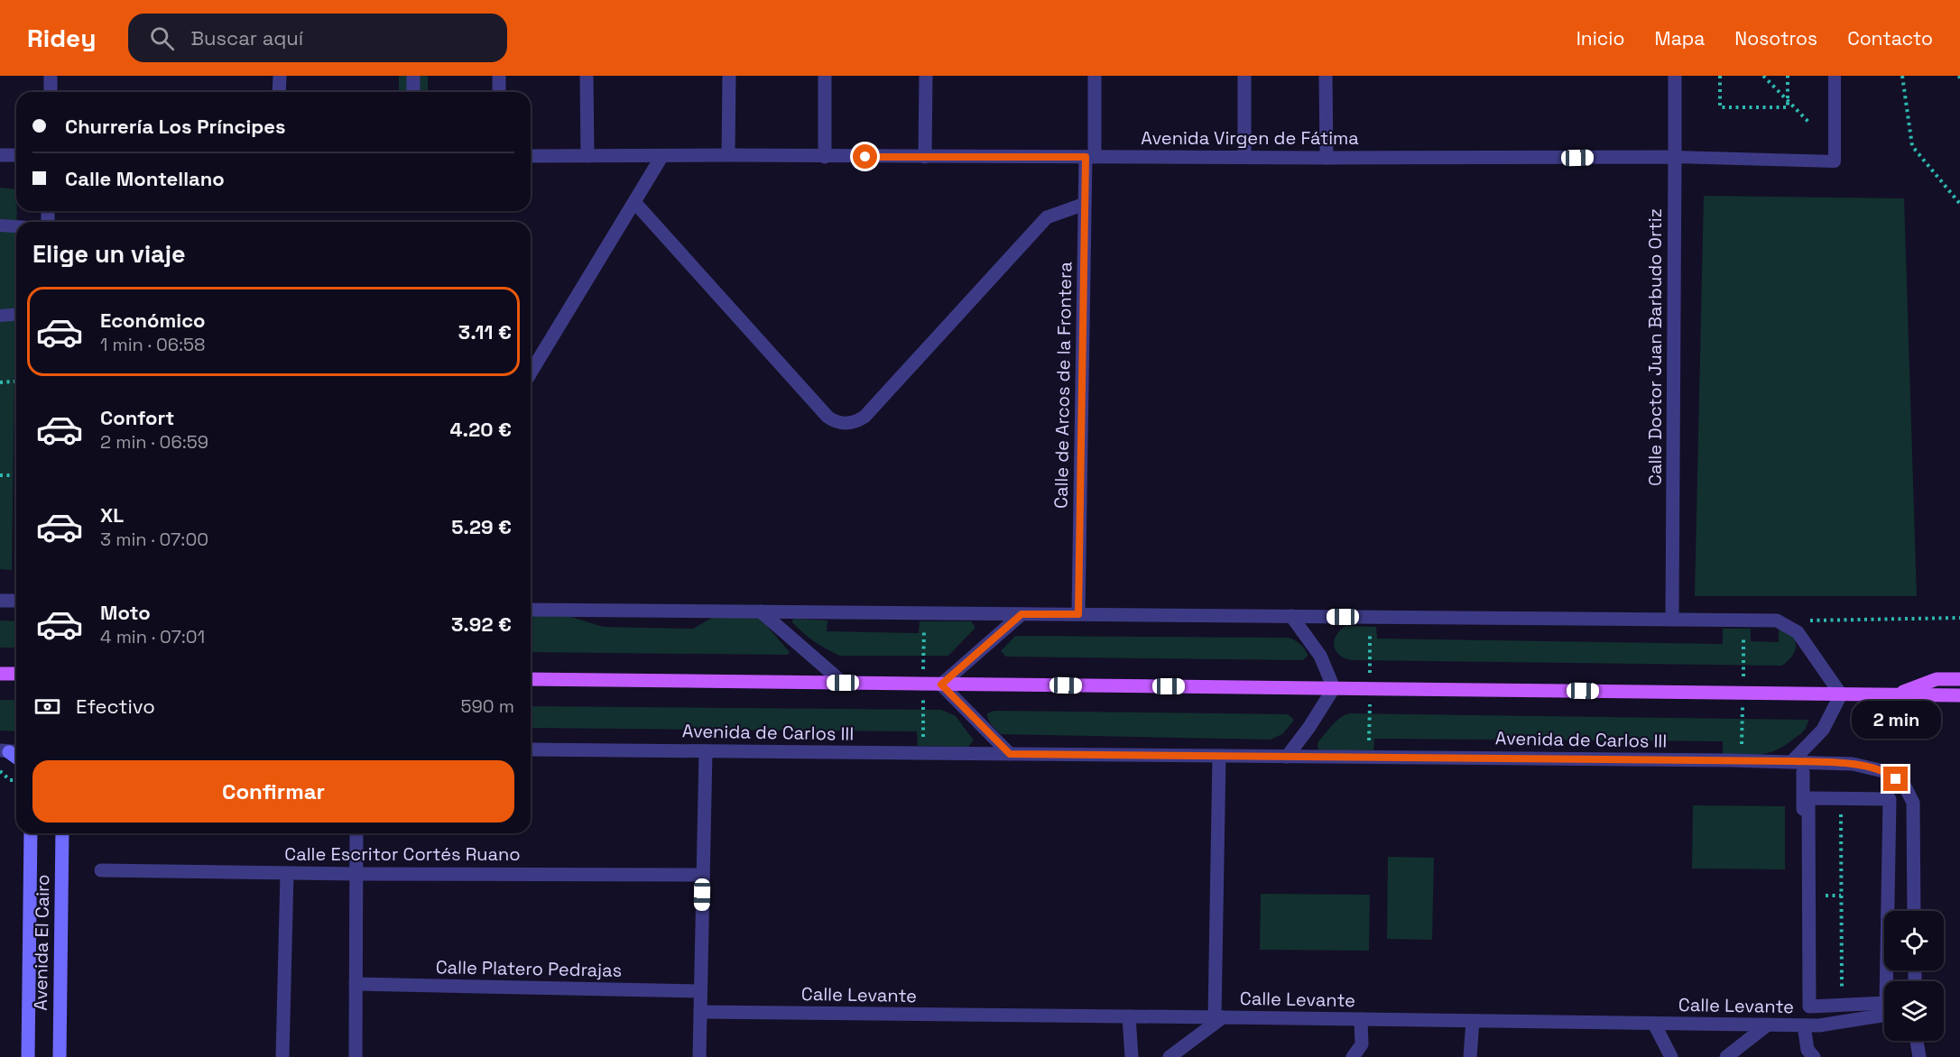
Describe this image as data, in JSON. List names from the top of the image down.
{
  "streets": {
    "main road": ["Avenida El Cairo"],
    "street": [
      "Avenida Virgen de Fátima",
      "Calle Doctor Juan Barbudo Ortiz",
      "Calle de Arcos de la Frontera",
      "Avenida de Carlos III",
      "Calle Escritor Cortés Ruano",
      "Calle Platero Pedrajas",
      "Calle Levante"
    ]
  },
  "crossings": [
    ["Avenida Virgen de Fátima", "Calle Doctor Juan Barbudo Ortiz"],
    ["Avenida Virgen de Fátima", "Calle de Arcos de la Frontera"]
  ],
  "page": {
    "header": "Ridey",
    "search": "Buscar aquí",
    "nav": [
      "Inicio",
      "Mapa",
      "Nosotros",
      "Contacto"
    ],
    "banner": ["Churrería Los Príncipes", "Calle Montellano"],
    "heading": "Elige un viaje",
    "list": [
      {
        "name": "Económico",
        "note": "1 min · 06:58",
        "value": "3.11 €"
      },
      {
        "name": "Confort",
        "note": "2 min · 06:59",
        "value": "4.20 €"
      },
      {
        "name": "XL",
        "note": "3 min · 07:00",
        "value": "5.29 €"
      },
      {
        "name": "Moto",
        "note": "4 min · 07:01",
        "value": "3.92 €"
      }
    ],
    "pay": ["Efectivo", "590 m"],
    "bubble": "2 min",
    "buttons": "Confirmar"
  }
}
